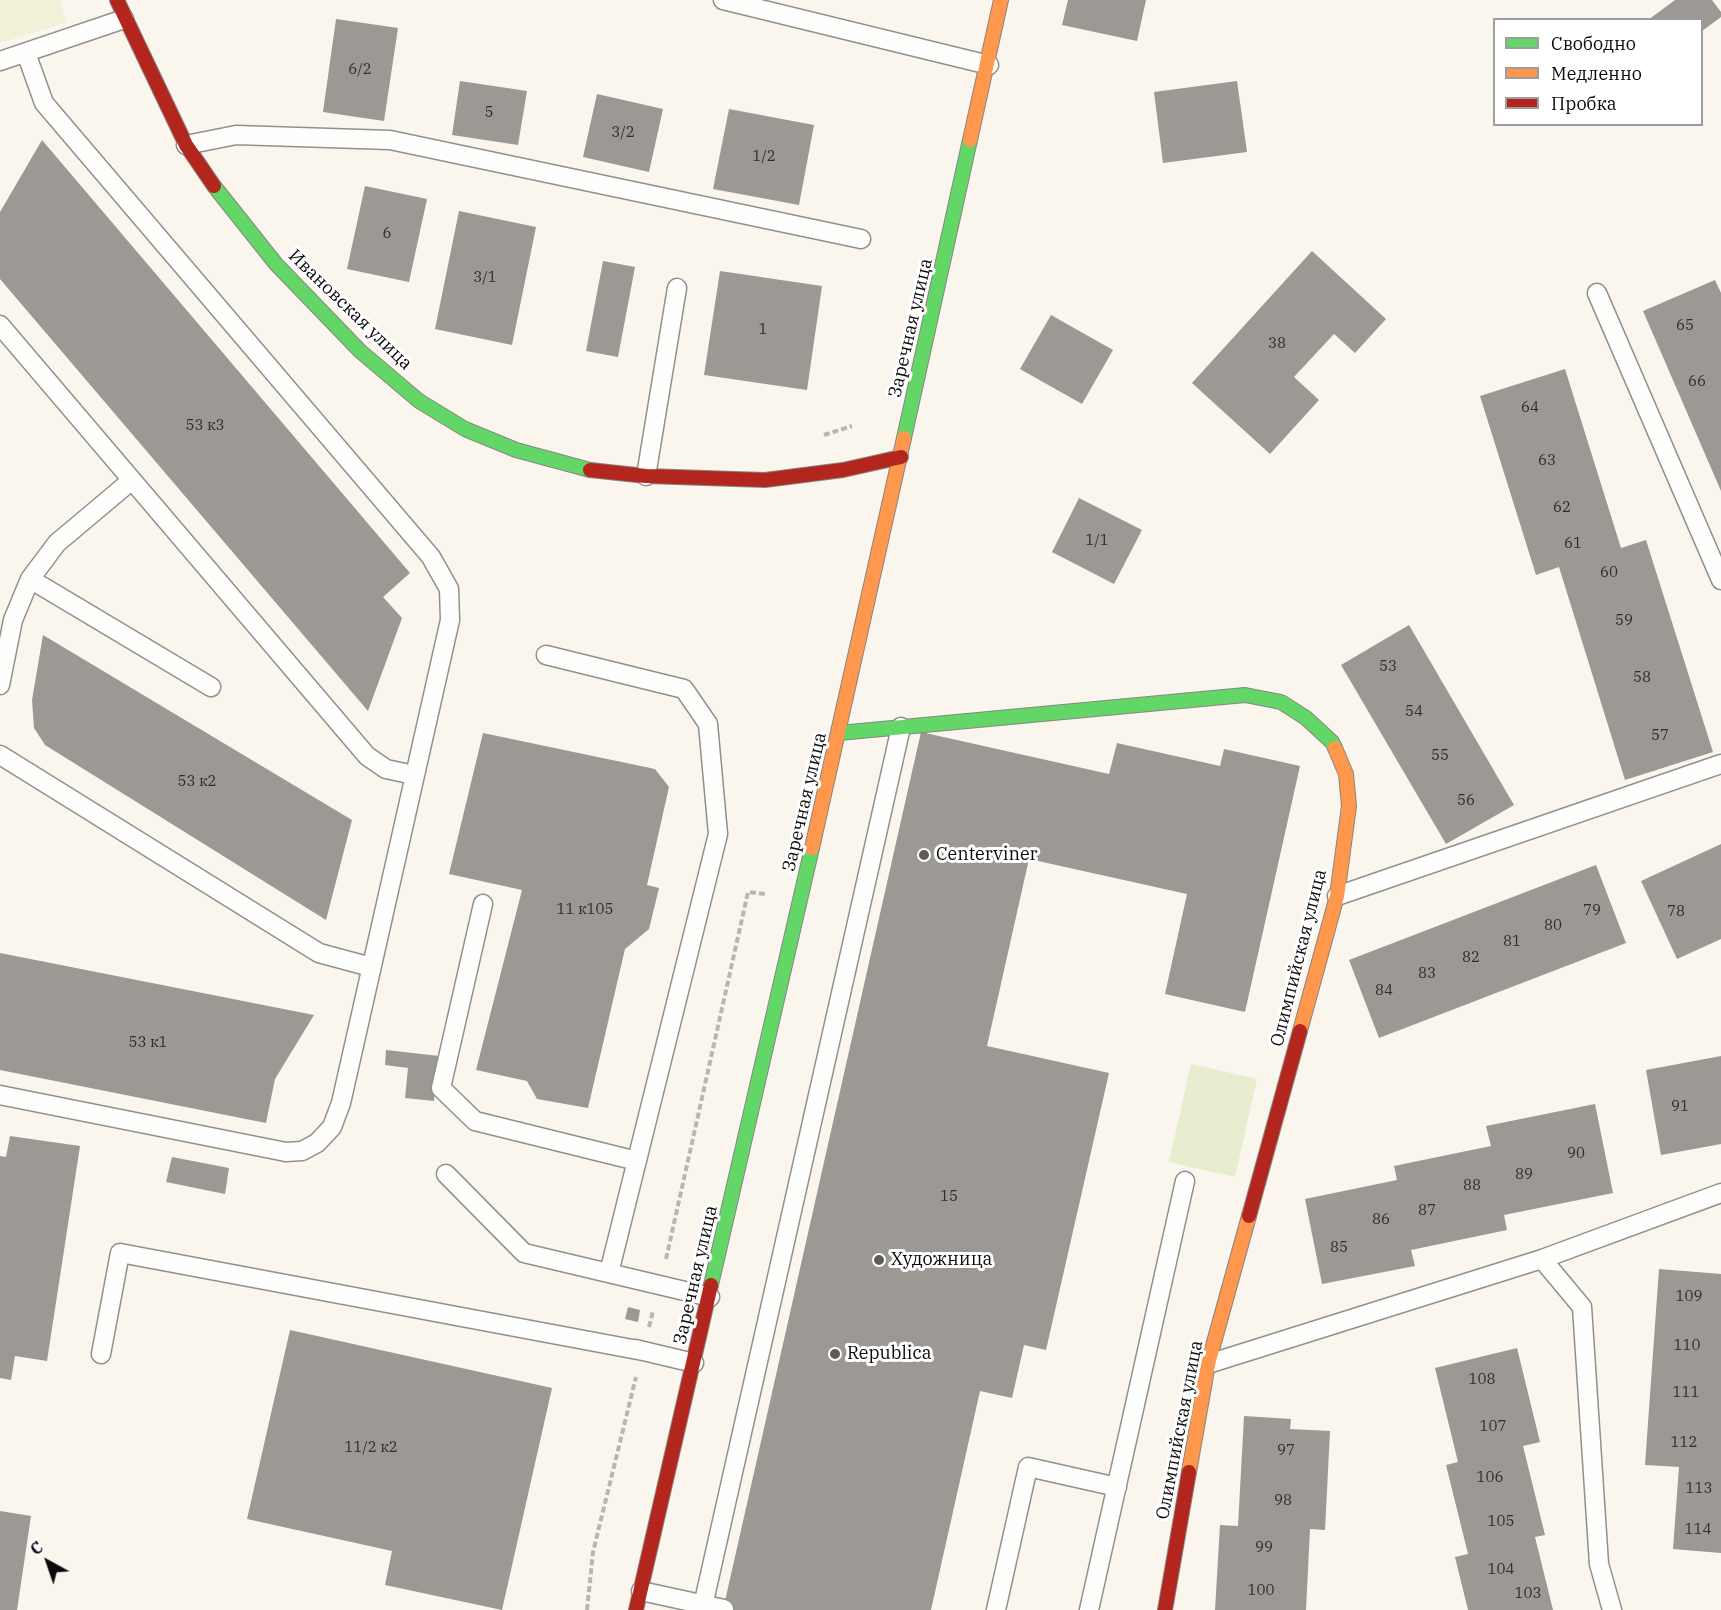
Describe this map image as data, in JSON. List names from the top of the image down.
{
  "streets": {
    "street": ["Ивановская улица", "Заречная улица", "Олимпийская улица"]
  },
  "crossings": [
    ["Ивановская улица", "Заречная улица"],
    ["Заречная улица", "Олимпийская улица"]
  ],
  "places": ["Centerviner", "Художница", "Republica"],
  "house_numbers": [
    "6/2",
    "5",
    "3/2",
    "1/2",
    "6",
    "3/1",
    "65",
    "1",
    "38",
    "66",
    "64",
    "53 к3",
    "63",
    "62",
    "1/1",
    "61",
    "60",
    "59",
    "53",
    "58",
    "54",
    "57",
    "55",
    "53 к2",
    "56",
    "11 к105",
    "79",
    "78",
    "80",
    "81",
    "82",
    "83",
    "84",
    "53 к1",
    "91",
    "90",
    "89",
    "88",
    "15",
    "87",
    "86",
    "85",
    "109",
    "110",
    "108",
    "111",
    "107",
    "112",
    "11/2 к2",
    "97",
    "106",
    "113",
    "98",
    "105",
    "114",
    "99",
    "104",
    "100",
    "103"
  ],
  "legend": ["Свободно", "Медленно", "Пробка"],
  "north": "top left"
}
